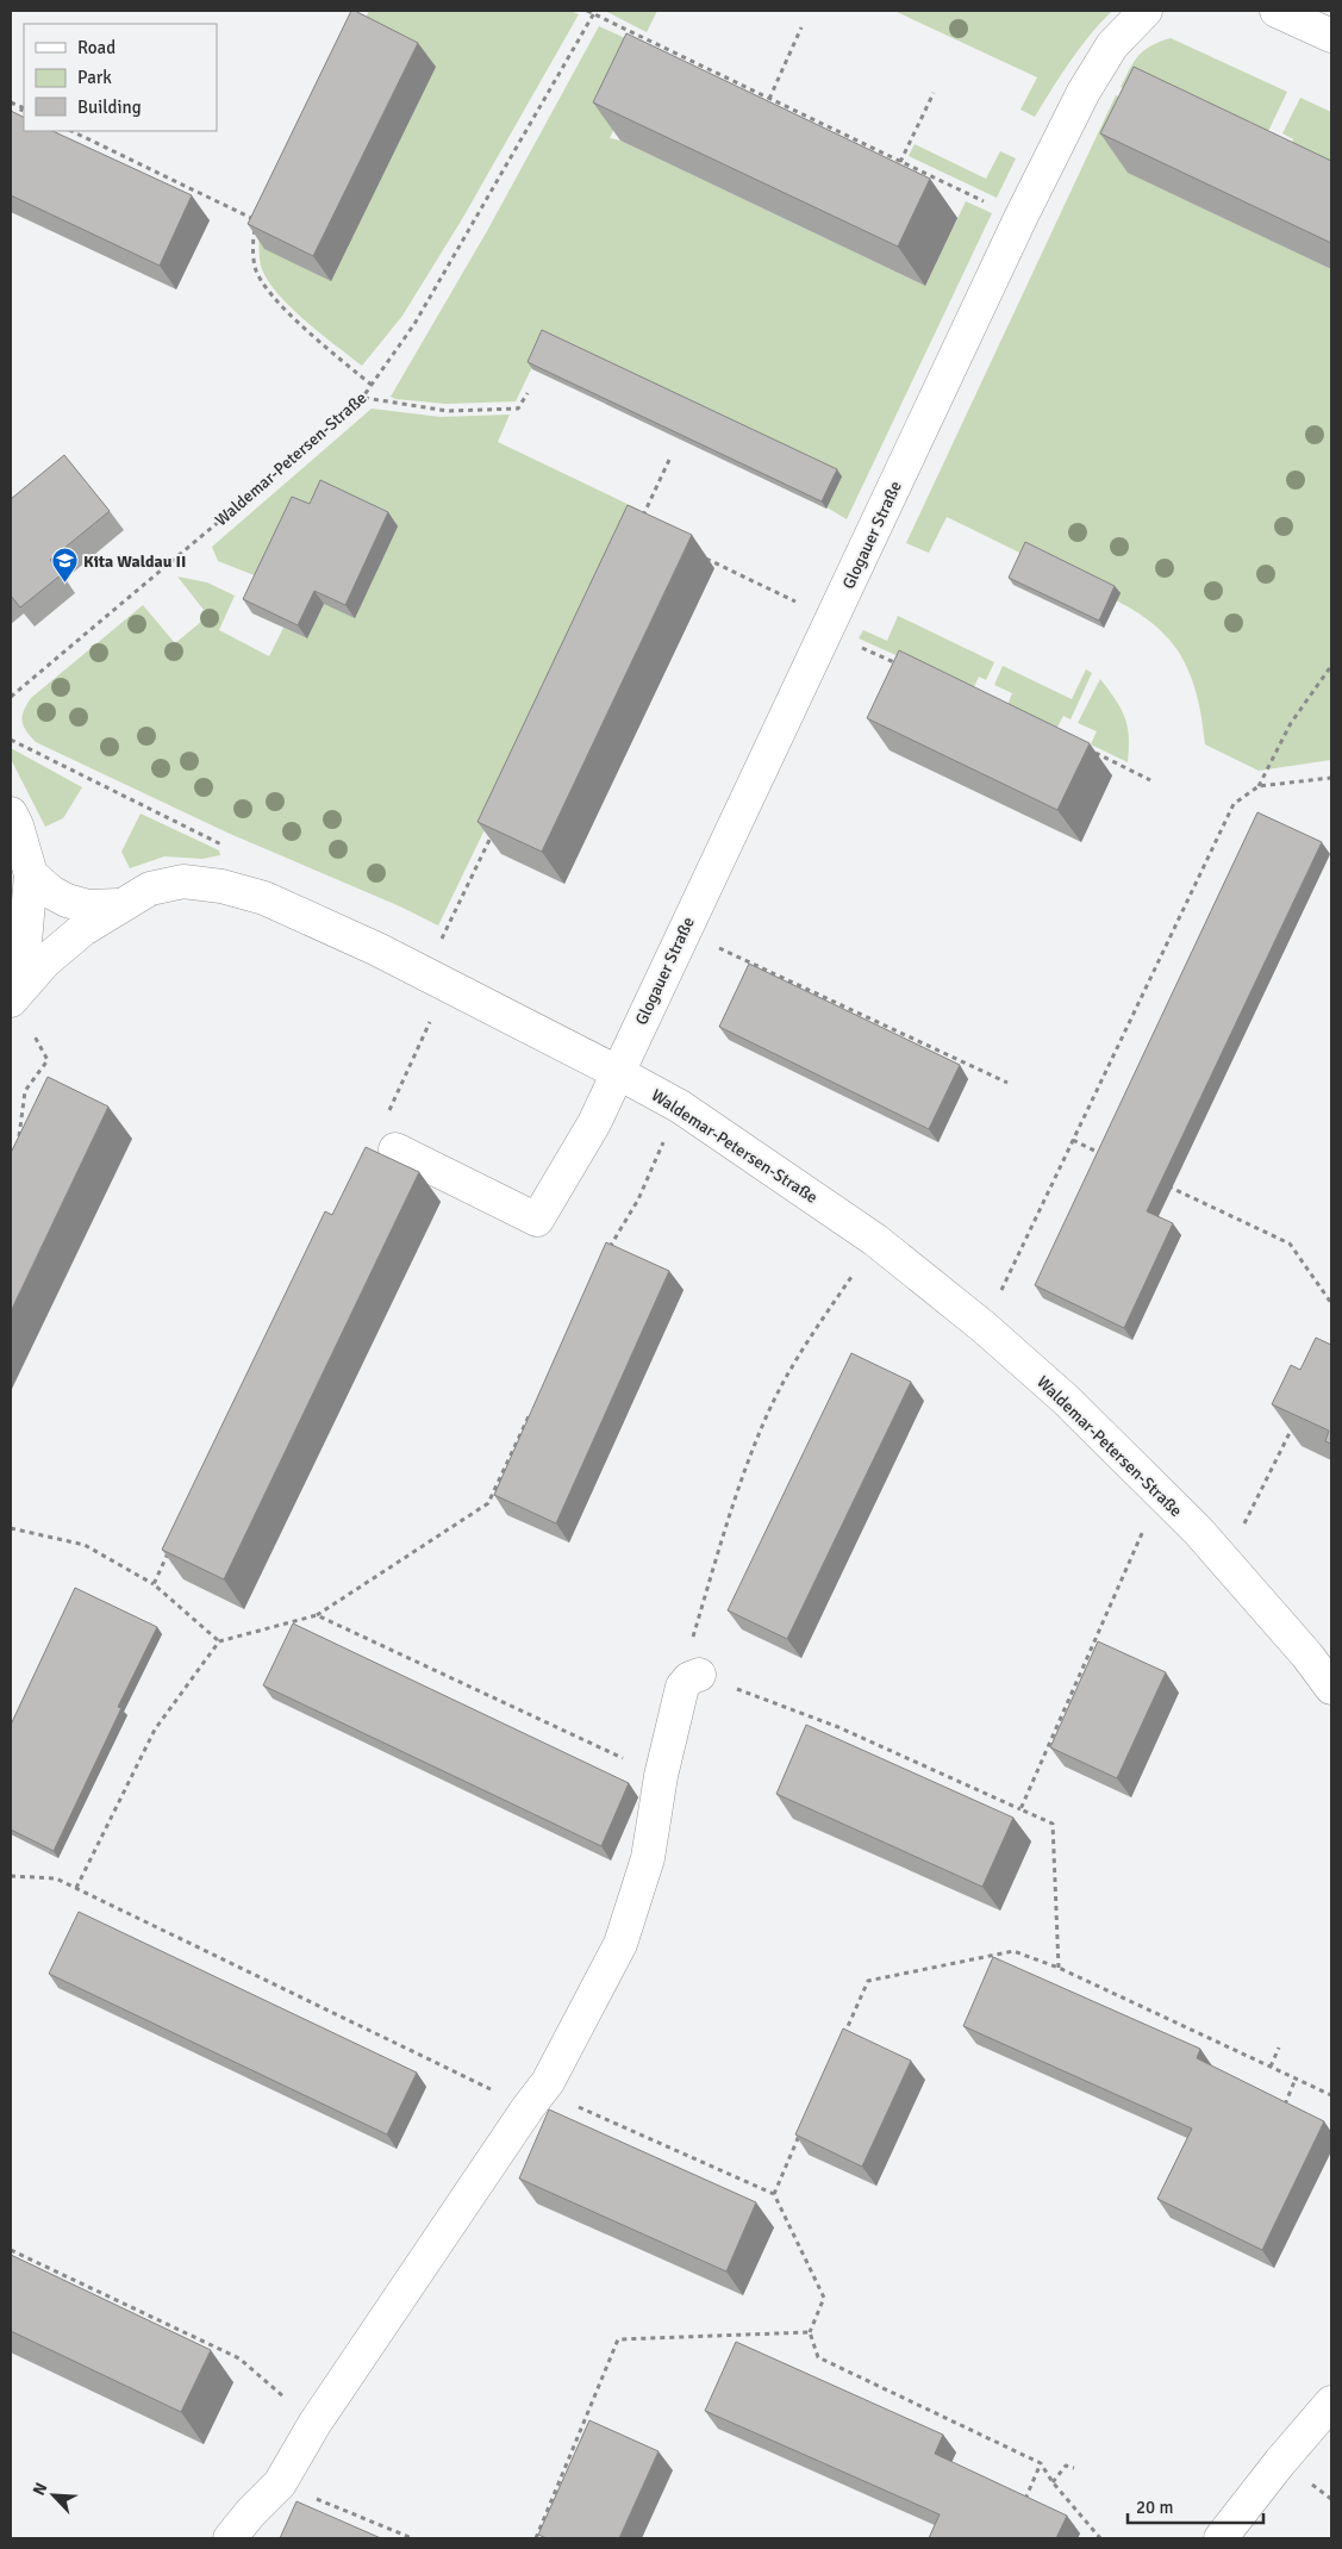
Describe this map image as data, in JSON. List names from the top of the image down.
{
  "streets": {
    "street": ["Waldemar-Petersen-Straße", "Glogauer Straße"]
  },
  "crossings": [
    ["Waldemar-Petersen-Straße", "Glogauer Straße"]
  ],
  "places": {
    "school or university": ["Kita Waldau II"]
  },
  "legend": ["Road", "Park", "Building"],
  "scale_bar": "20 m",
  "north": "top left"
}
